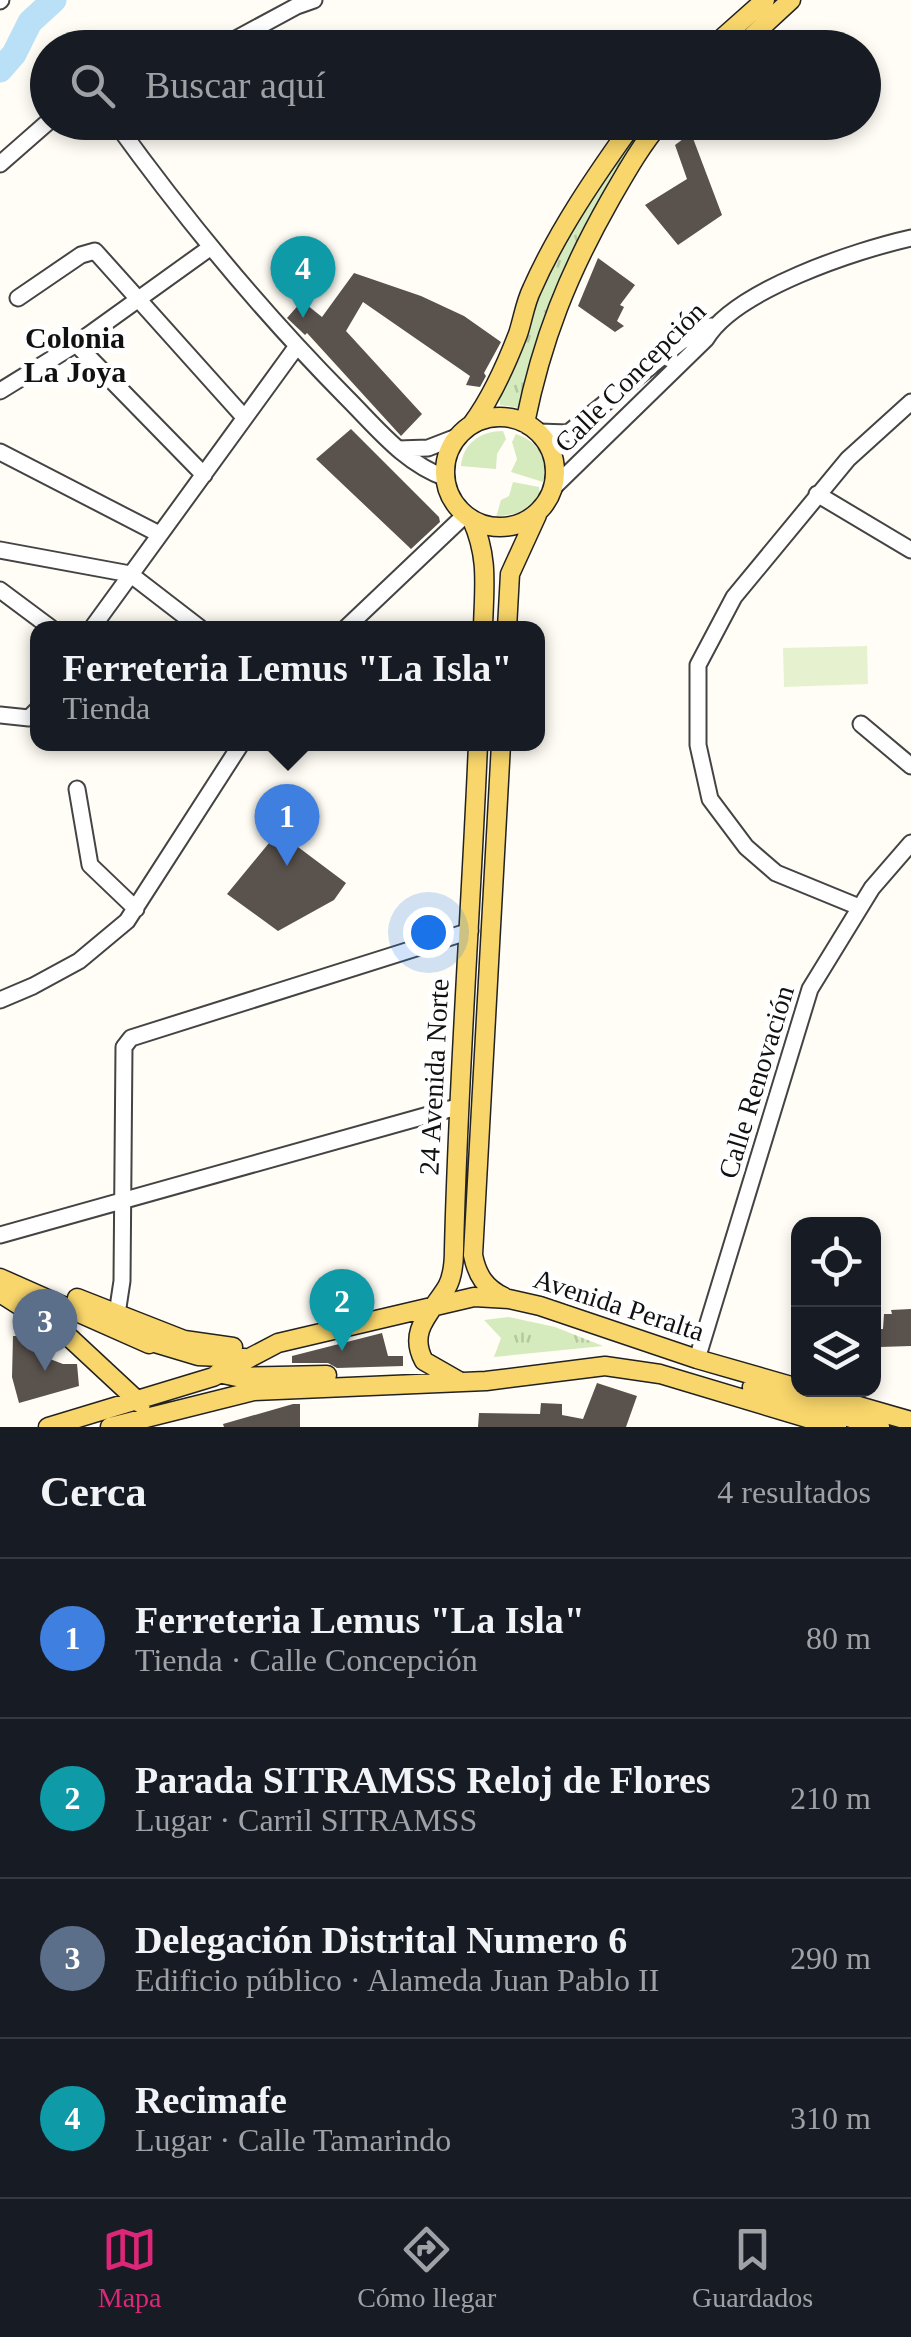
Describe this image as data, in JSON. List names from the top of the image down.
{
  "streets": {
    "main road": ["24 Avenida Norte", "Avenida Peralta"],
    "street": ["Calle Concepción", "Calle Renovación"]
  },
  "crossings": [
    ["24 Avenida Norte", "Avenida Peralta"],
    ["Calle Renovación", "Avenida Peralta"]
  ],
  "districts": ["Colonia La Joya"],
  "page": {
    "search": "Buscar aquí",
    "pins": [
      "4",
      "1",
      "2",
      "3"
    ],
    "popup": ["Ferreteria Lemus \"La Isla\"", "Tienda"],
    "heading": ["Cerca", "4 resultados"],
    "list": [
      {
        "mark": "1",
        "name": "Ferreteria Lemus \"La Isla\"",
        "note": "Tienda · Calle Concepción",
        "value": "80 m"
      },
      {
        "mark": "2",
        "name": "Parada SITRAMSS Reloj de Flores",
        "note": "Lugar · Carril SITRAMSS",
        "value": "210 m"
      },
      {
        "mark": "3",
        "name": "Delegación Distrital Numero 6",
        "note": "Edificio público · Alameda Juan Pablo II",
        "value": "290 m"
      },
      {
        "mark": "4",
        "name": "Recimafe",
        "note": "Lugar · Calle Tamarindo",
        "value": "310 m"
      }
    ],
    "nav": ["Mapa", "Cómo llegar", "Guardados"]
  }
}
